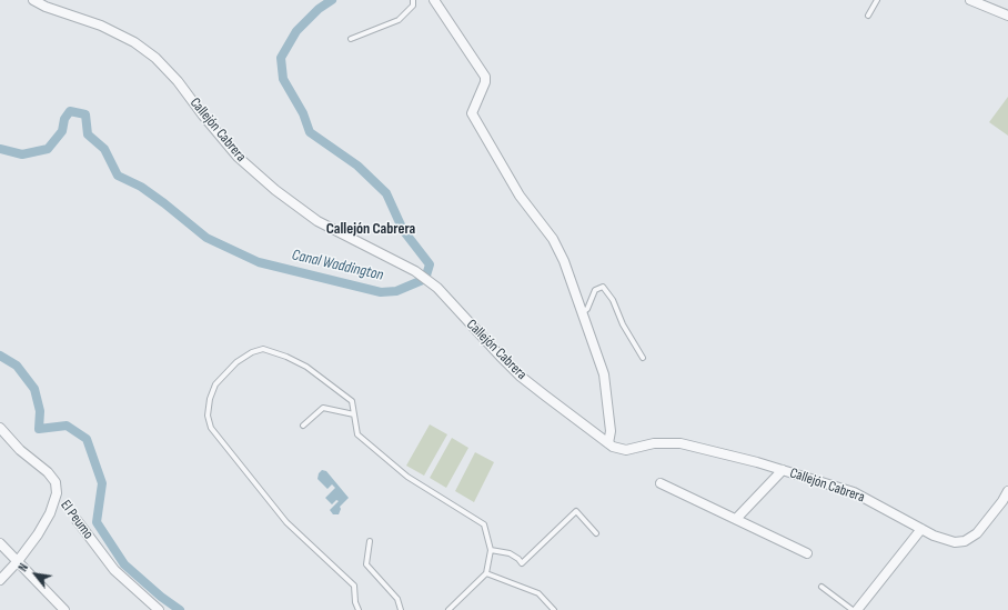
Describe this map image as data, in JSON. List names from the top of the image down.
{
  "streets": {
    "street": ["Callejón Cabrera", "El Peumo"]
  },
  "districts": ["Callejón Cabrera"],
  "water": ["Canal Waddington"],
  "north": "top left"
}
